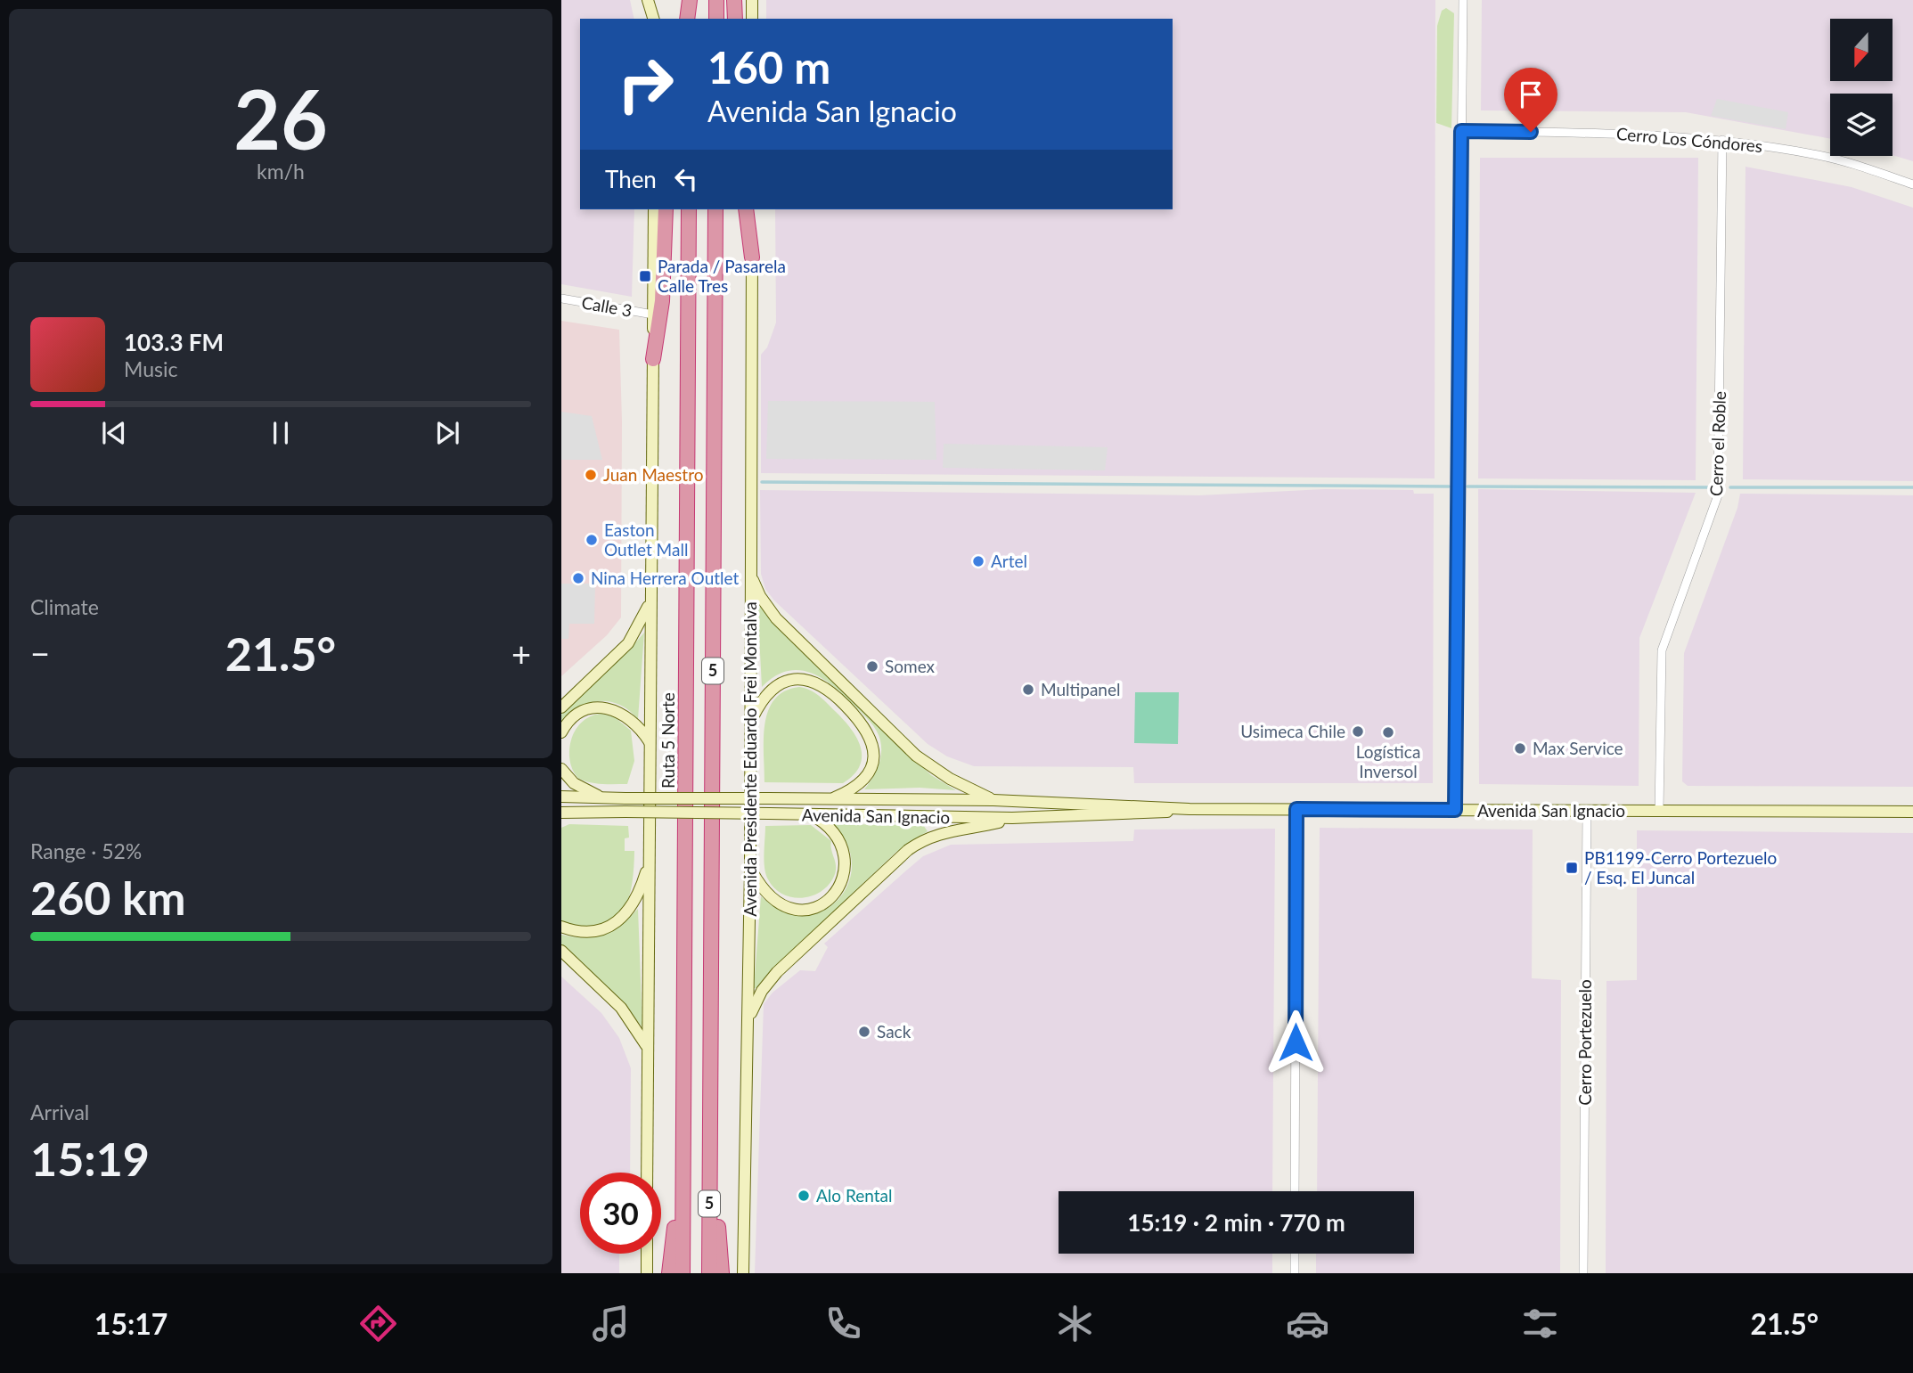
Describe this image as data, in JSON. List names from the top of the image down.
{
  "streets": {
    "highway": ["5", "Ruta 5 Norte"],
    "main road": ["Avenida Presidente Eduardo Frei Montalva", "Avenida San Ignacio"],
    "street": [
      "Cerro Los Cóndores",
      "Calle 3",
      "Cerro el Roble",
      "Cerro Portezuelo"
    ]
  },
  "crossings": [
    ["Cerro Los Cóndores", "Cerro el Roble"],
    ["Cerro el Roble", "Avenida San Ignacio"],
    ["Avenida San Ignacio", "Cerro Portezuelo"]
  ],
  "places": {
    "transit": ["Parada / Pasarela Calle Tres", "PB1199-Cerro Portezuelo / Esq. El Juncal"],
    "other": [
      "Juan Maestro",
      "Easton Outlet Mall",
      "Artel",
      "Nina Herrera Outlet",
      "Somex",
      "Multipanel",
      "Usimeca Chile",
      "Logística Inversol",
      "Max Service",
      "Sack",
      "Alo Rental"
    ]
  },
  "north": "bottom",
  "page": {
    "tile": [
      ["26", "km/h"],
      "Climate",
      ["Range · 52%", "260 km"],
      ["Arrival", "15:19"]
    ],
    "turn": ["160 m", "Avenida San Ignacio"],
    "then": "Then",
    "song": ["103.3 FM", "Music"],
    "heat": ["−", "21.5°", "+"],
    "limit": "30",
    "trip": "15:19 · 2 min · 770 m",
    "tabs": ["15:17", "21.5°"]
  }
}
